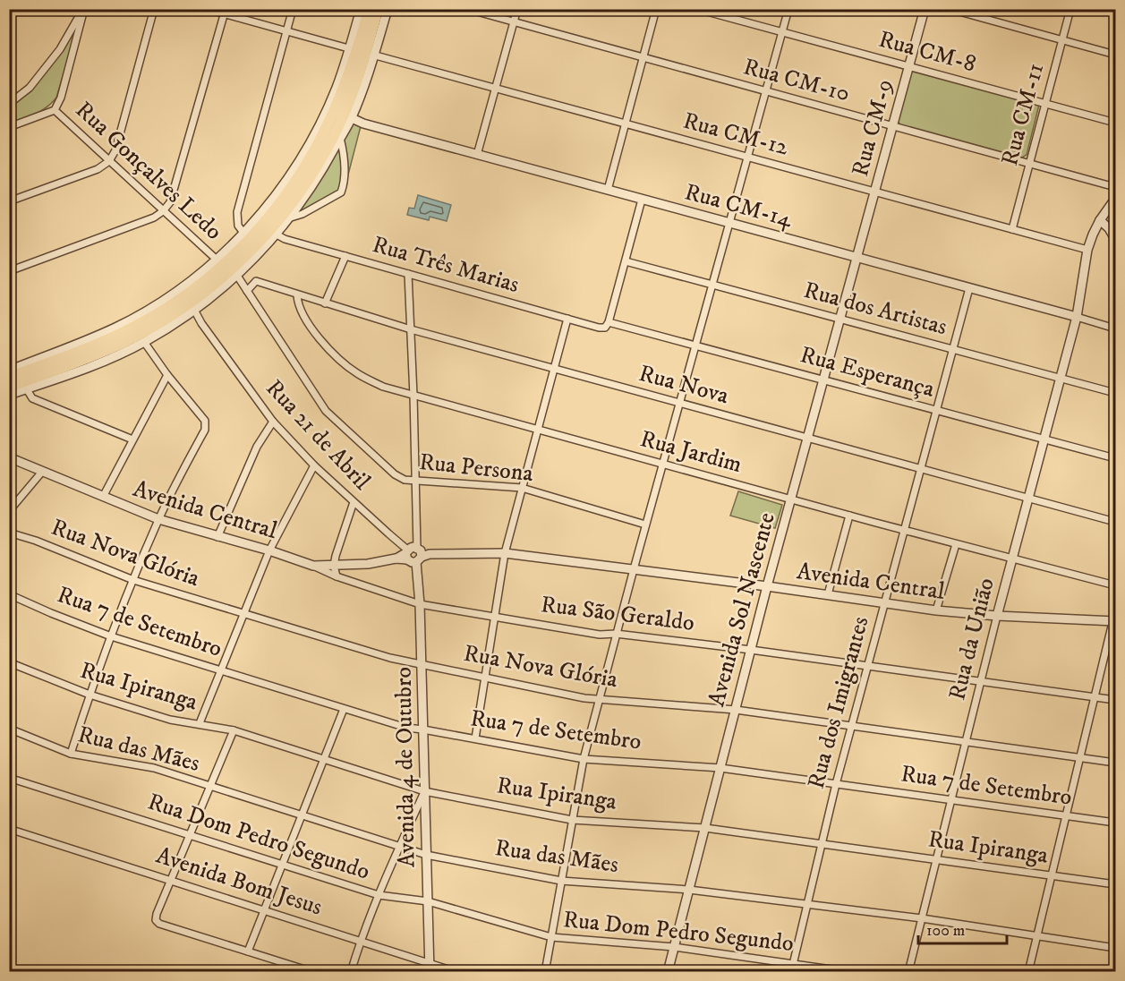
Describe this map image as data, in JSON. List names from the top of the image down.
{
  "streets": {
    "street": [
      "Rua CM-8",
      "Rua CM-10",
      "Rua CM-11",
      "Rua CM-9",
      "Rua CM-12",
      "Rua Gonçalves Ledo",
      "Rua CM-14",
      "Rua Três Marias",
      "Rua dos Artistas",
      "Rua Esperança",
      "Rua Nova",
      "Rua 21 de Abril",
      "Rua Jardim",
      "Rua Persona",
      "Avenida Central",
      "Rua Nova Glória",
      "Avenida Sol Nascente",
      "Rua São Geraldo",
      "Rua 7 de Setembro",
      "Rua da União",
      "Rua Ipiranga",
      "Rua dos Imigrantes",
      "Rua das Mães",
      "Avenida 4 de Outubro",
      "Rua Dom Pedro Segundo",
      "Avenida Bom Jesus"
    ]
  },
  "crossings": [
    ["Rua CM-8", "Rua CM-11"],
    ["Rua CM-8", "Rua CM-9"],
    ["Rua CM-10", "Rua CM-11"],
    ["Rua CM-10", "Rua CM-9"],
    ["Rua CM-11", "Rua CM-12"],
    ["Rua CM-9", "Rua CM-12"],
    ["Rua CM-9", "Rua CM-14"],
    ["Rua CM-9", "Avenida Sol Nascente"],
    ["Rua CM-12", "Rua da União"],
    ["Rua CM-14", "Avenida Sol Nascente"],
    ["Rua CM-14", "Rua da União"],
    ["Rua CM-14", "Rua dos Imigrantes"],
    ["Rua Três Marias", "Rua Esperança"],
    ["Rua dos Artistas", "Avenida Sol Nascente"],
    ["Rua dos Artistas", "Rua da União"],
    ["Rua dos Artistas", "Rua dos Imigrantes"],
    ["Rua Esperança", "Avenida Sol Nascente"],
    ["Rua Esperança", "Rua da União"],
    ["Rua Esperança", "Rua dos Imigrantes"],
    ["Rua Nova", "Rua Jardim"],
    ["Rua Nova", "Rua Persona"],
    ["Rua Nova", "Avenida Sol Nascente"],
    ["Rua Nova", "Rua da União"],
    ["Rua Nova", "Rua dos Imigrantes"],
    ["Rua 21 de Abril", "Avenida Central"],
    ["Rua Jardim", "Avenida Sol Nascente"],
    ["Rua Jardim", "Rua da União"],
    ["Rua Jardim", "Rua dos Imigrantes"],
    ["Avenida Central", "Avenida Sol Nascente"],
    ["Avenida Central", "Rua São Geraldo"],
    ["Avenida Central", "Rua da União"],
    ["Avenida Central", "Rua dos Imigrantes"],
    ["Avenida Central", "Avenida 4 de Outubro"],
    ["Rua Nova Glória", "Avenida Sol Nascente"],
    ["Rua Nova Glória", "Rua da União"],
    ["Rua Nova Glória", "Rua dos Imigrantes"],
    ["Rua Nova Glória", "Avenida 4 de Outubro"],
    ["Avenida Sol Nascente", "Rua São Geraldo"],
    ["Avenida Sol Nascente", "Rua 7 de Setembro"],
    ["Avenida Sol Nascente", "Rua Ipiranga"],
    ["Avenida Sol Nascente", "Rua das Mães"],
    ["Avenida Sol Nascente", "Rua Dom Pedro Segundo"],
    ["Rua São Geraldo", "Rua da União"],
    ["Rua São Geraldo", "Rua dos Imigrantes"],
    ["Rua São Geraldo", "Avenida 4 de Outubro"],
    ["Rua 7 de Setembro", "Rua da União"],
    ["Rua 7 de Setembro", "Rua dos Imigrantes"],
    ["Rua 7 de Setembro", "Avenida 4 de Outubro"],
    ["Rua da União", "Rua Ipiranga"],
    ["Rua da União", "Rua das Mães"],
    ["Rua Ipiranga", "Rua dos Imigrantes"],
    ["Rua Ipiranga", "Avenida 4 de Outubro"],
    ["Rua dos Imigrantes", "Rua das Mães"],
    ["Rua dos Imigrantes", "Rua Dom Pedro Segundo"],
    ["Rua das Mães", "Avenida 4 de Outubro"],
    ["Avenida 4 de Outubro", "Rua Dom Pedro Segundo"],
    ["Avenida 4 de Outubro", "Avenida Bom Jesus"]
  ],
  "scale_bar": "100 m"
}
